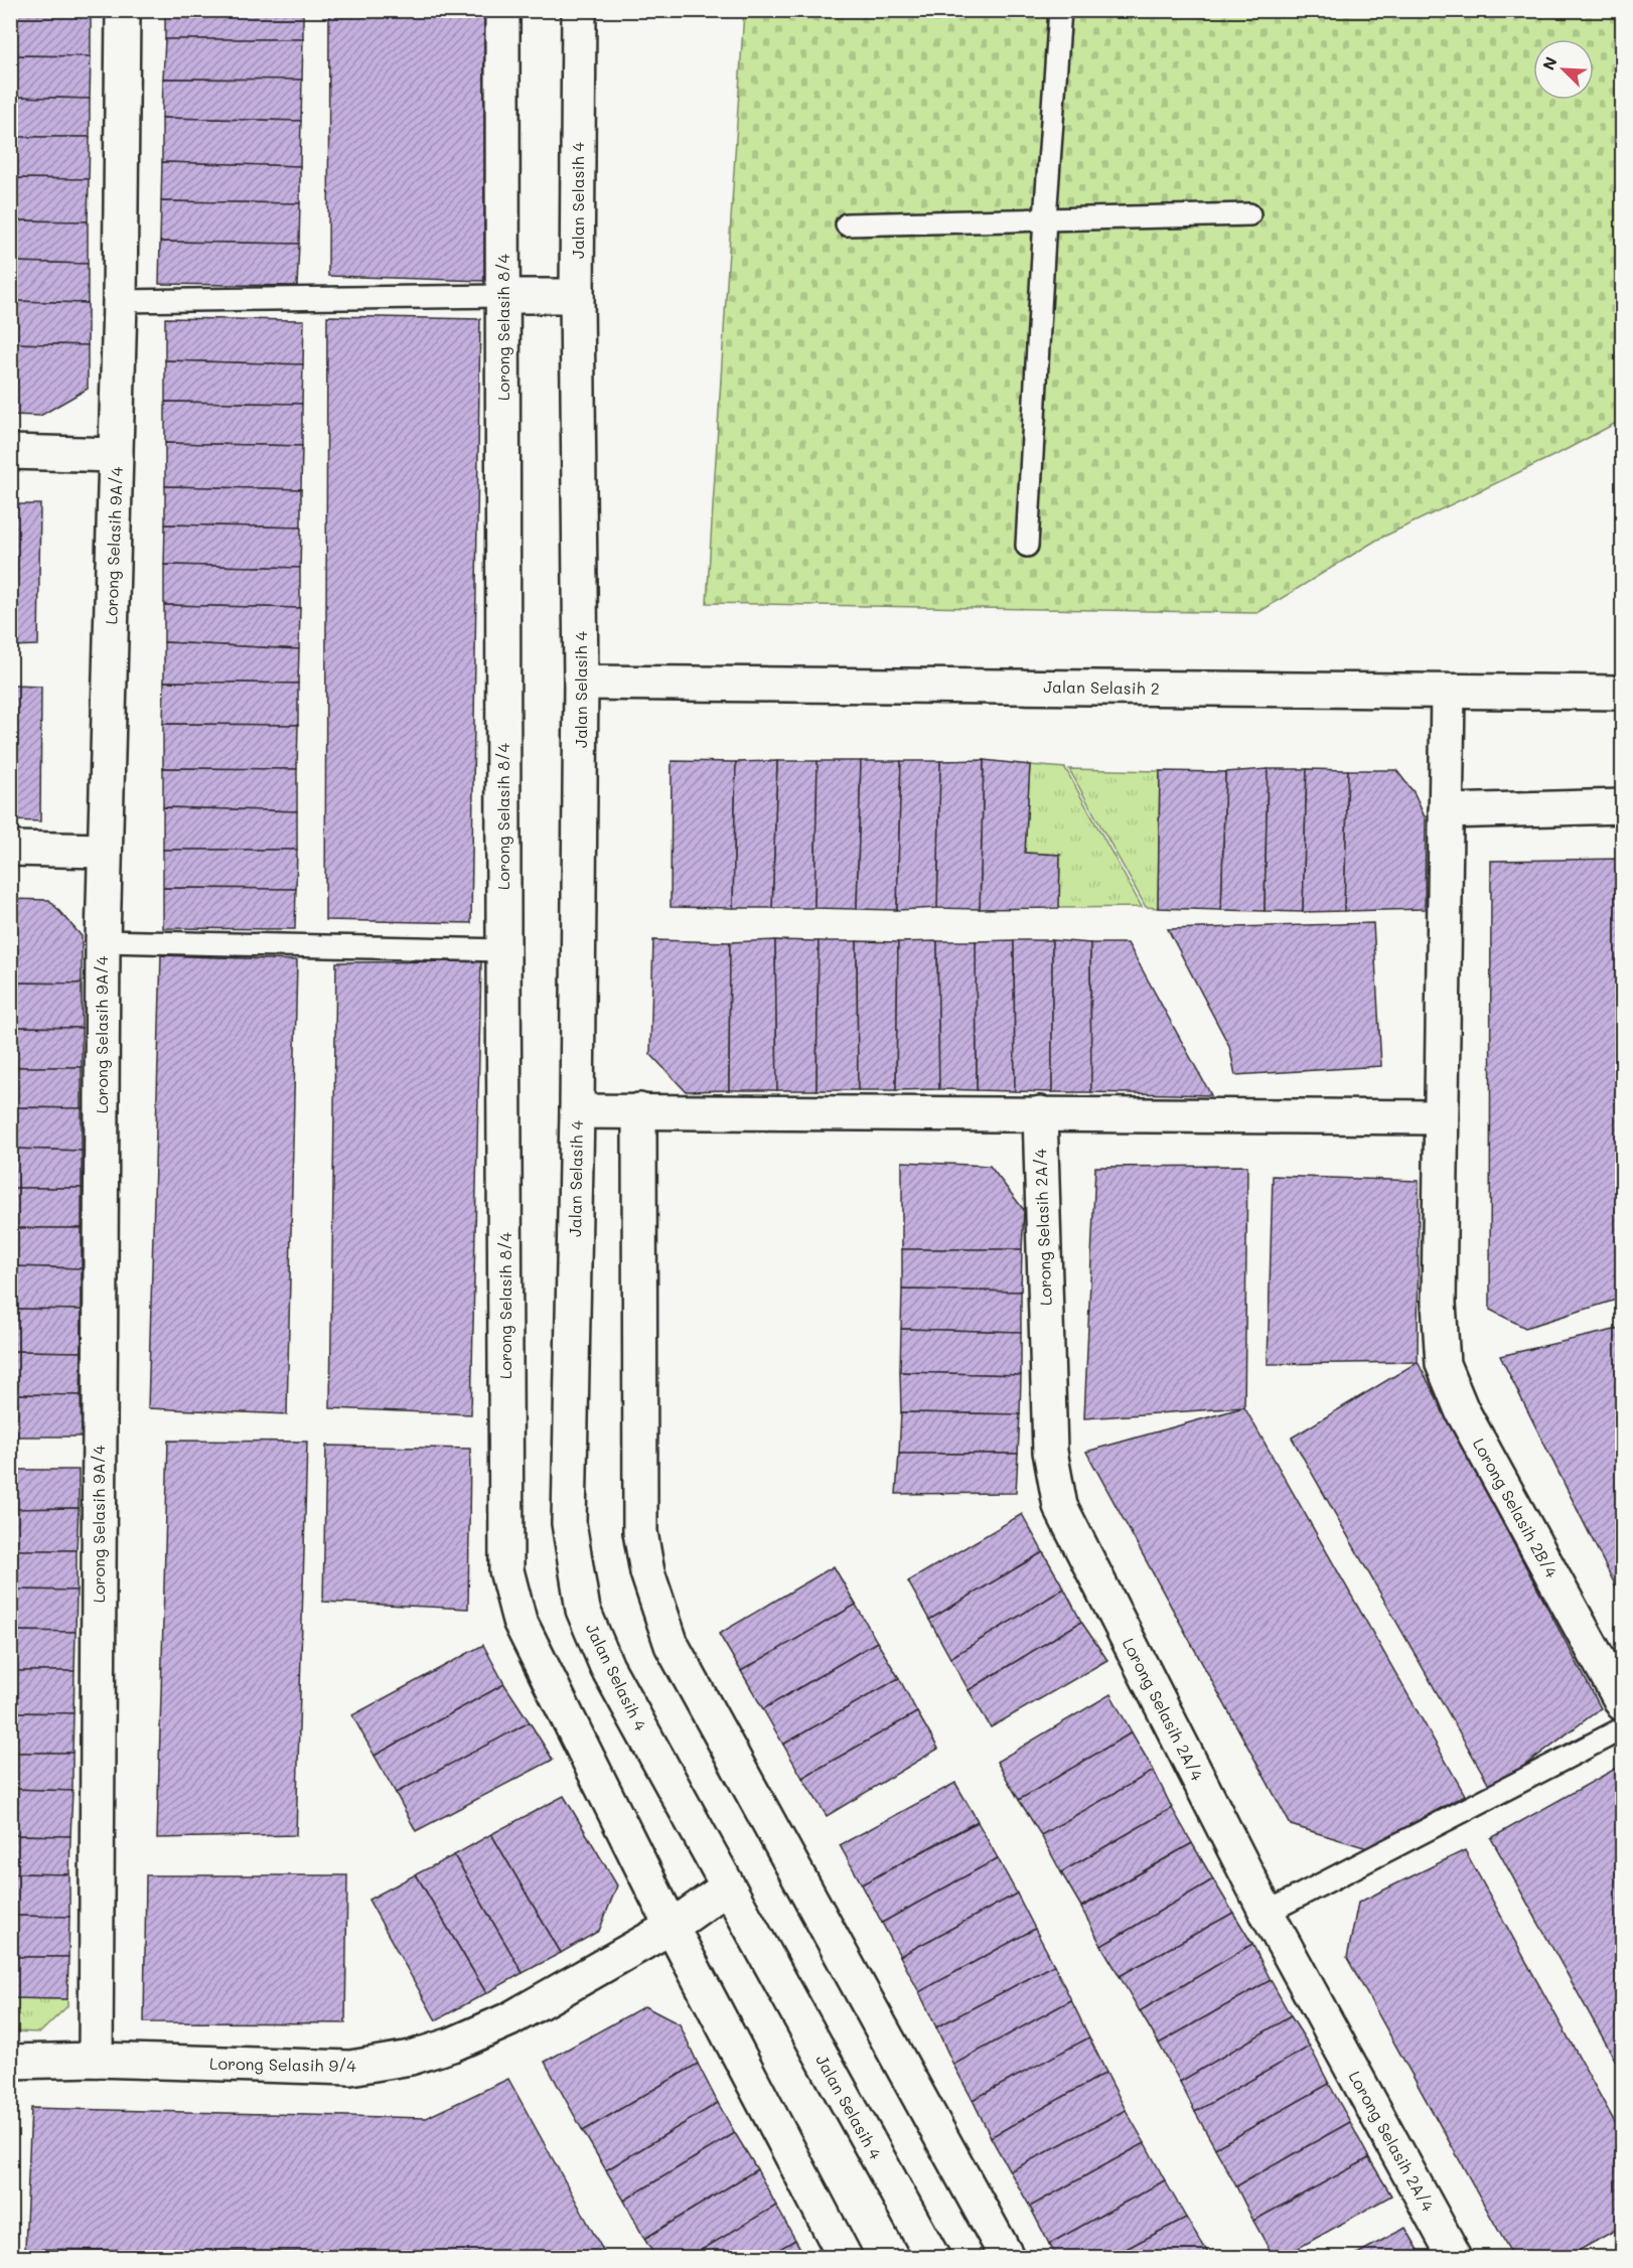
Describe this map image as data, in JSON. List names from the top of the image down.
{
  "streets": {
    "street": [
      "Jalan Selasih 4",
      "Lorong Selasih 8/4",
      "Lorong Selasih 9A/4",
      "Jalan Selasih 2",
      "Lorong Selasih 2A/4",
      "Lorong Selasih 2B/4",
      "Lorong Selasih 9/4"
    ]
  },
  "crossings": [
    ["Jalan Selasih 4", "Jalan Selasih 2"],
    ["Jalan Selasih 4", "Lorong Selasih 9/4"],
    ["Lorong Selasih 8/4", "Lorong Selasih 9/4"],
    ["Lorong Selasih 9A/4", "Lorong Selasih 9/4"],
    ["Jalan Selasih 2", "Lorong Selasih 2B/4"]
  ],
  "north": "top left"
}
